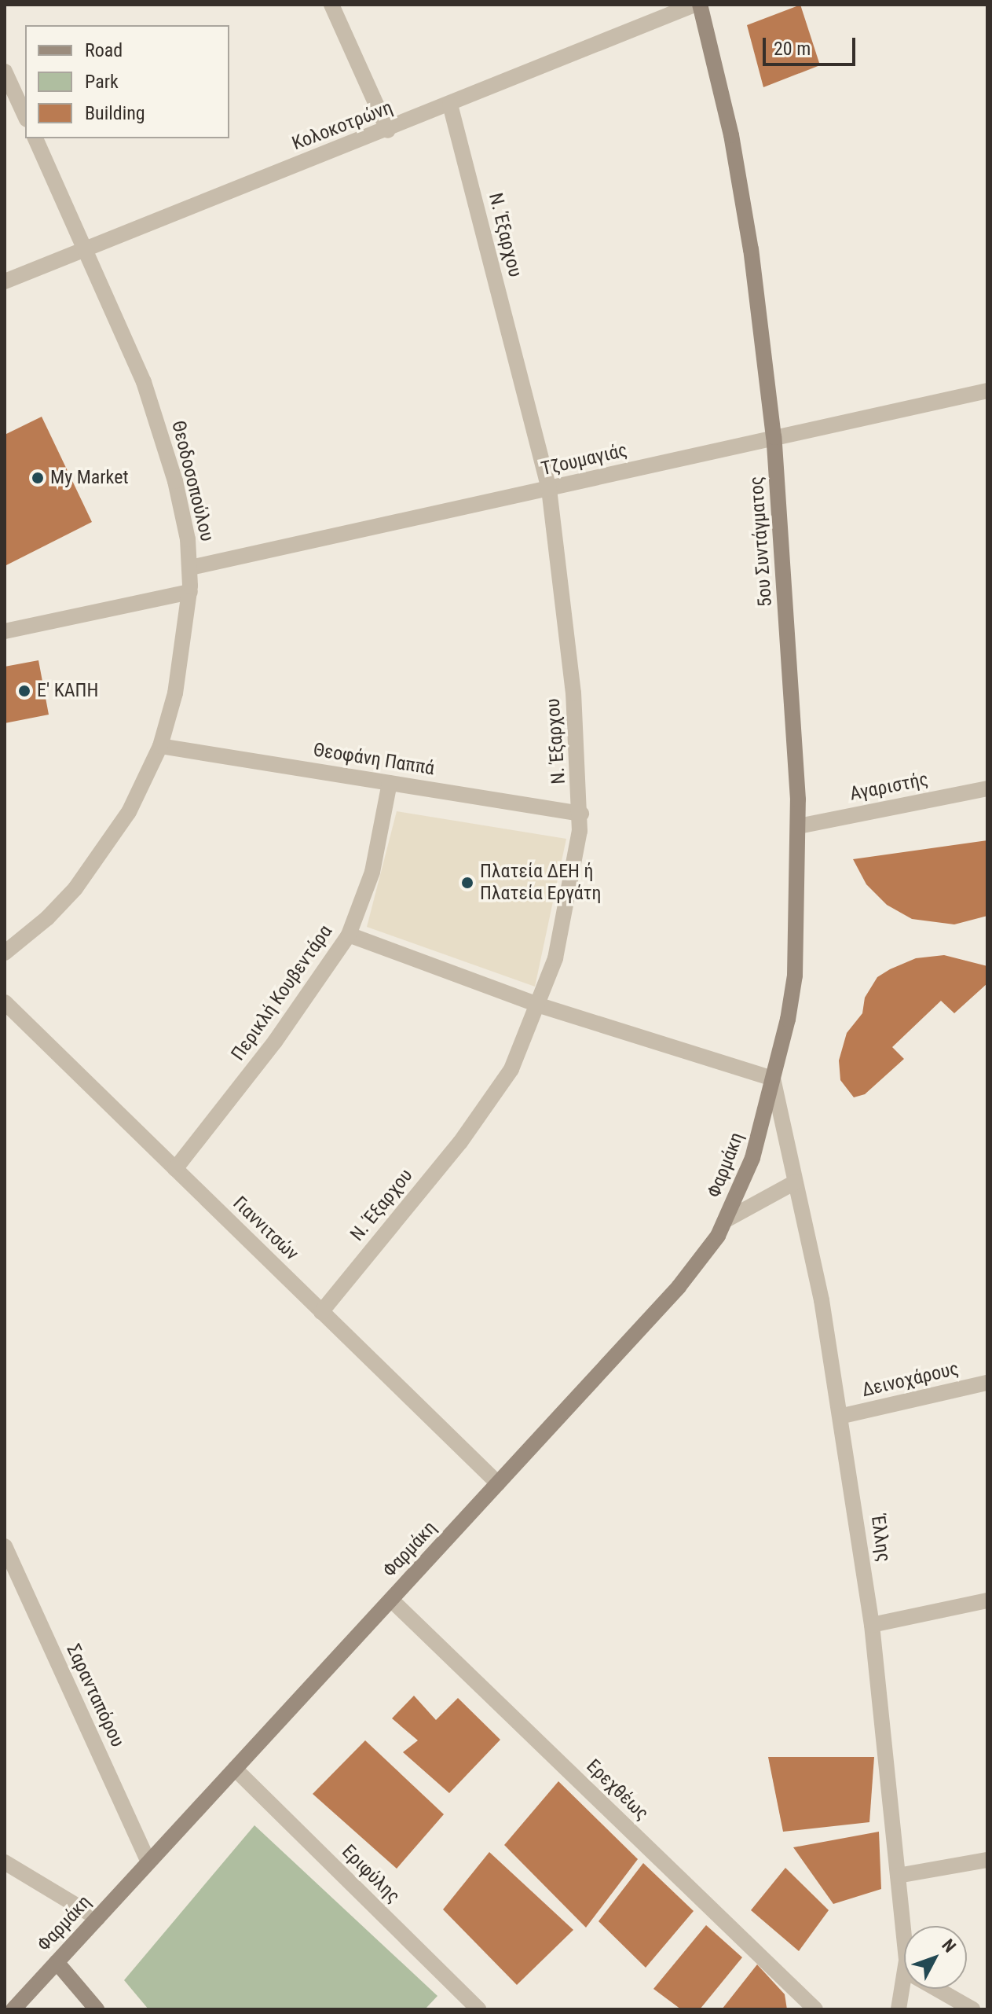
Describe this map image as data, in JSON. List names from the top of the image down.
{
  "streets": {
    "street": [
      "Κολοκοτρώνη",
      "Ν. Έξαρχου",
      "Τζουμαγιάς",
      "Θεοδοσοπούλου",
      "5ου Συντάγματος",
      "Θεοφάνη Παππά",
      "Αγαριστής",
      "Περικλή Κουβεντάρα",
      "Φαρμάκη",
      "Γιαννιτσών",
      "Δεινοχάρους",
      "Έλλης",
      "Σαρανταπόρου",
      "Ερεχθέως",
      "Εριφύλης"
    ]
  },
  "crossings": [
    ["Κολοκοτρώνη", "Ν. Έξαρχου"],
    ["Κολοκοτρώνη", "Θεοδοσοπούλου"],
    ["Ν. Έξαρχου", "Τζουμαγιάς"],
    ["Ν. Έξαρχου", "Θεοφάνη Παππά"],
    ["Ν. Έξαρχου", "Γιαννιτσών"],
    ["Τζουμαγιάς", "Θεοδοσοπούλου"],
    ["Τζουμαγιάς", "5ου Συντάγματος"],
    ["Θεοδοσοπούλου", "Θεοφάνη Παππά"],
    ["5ου Συντάγματος", "Αγαριστής"],
    ["5ου Συντάγματος", "Φαρμάκη"],
    ["5ου Συντάγματος", "Έλλης"],
    ["Θεοφάνη Παππά", "Περικλή Κουβεντάρα"],
    ["Περικλή Κουβεντάρα", "Γιαννιτσών"],
    ["Φαρμάκη", "Γιαννιτσών"],
    ["Φαρμάκη", "Έλλης"],
    ["Φαρμάκη", "Σαρανταπόρου"],
    ["Φαρμάκη", "Ερεχθέως"],
    ["Φαρμάκη", "Εριφύλης"],
    ["Δεινοχάρους", "Έλλης"]
  ],
  "places": ["My Market", "Ε' ΚΑΠΗ", "Πλατεία ΔΕΗ ή Πλατεία Εργάτη"],
  "legend": ["Road", "Park", "Building"],
  "scale_bar": "20 m",
  "north": "top right"
}
